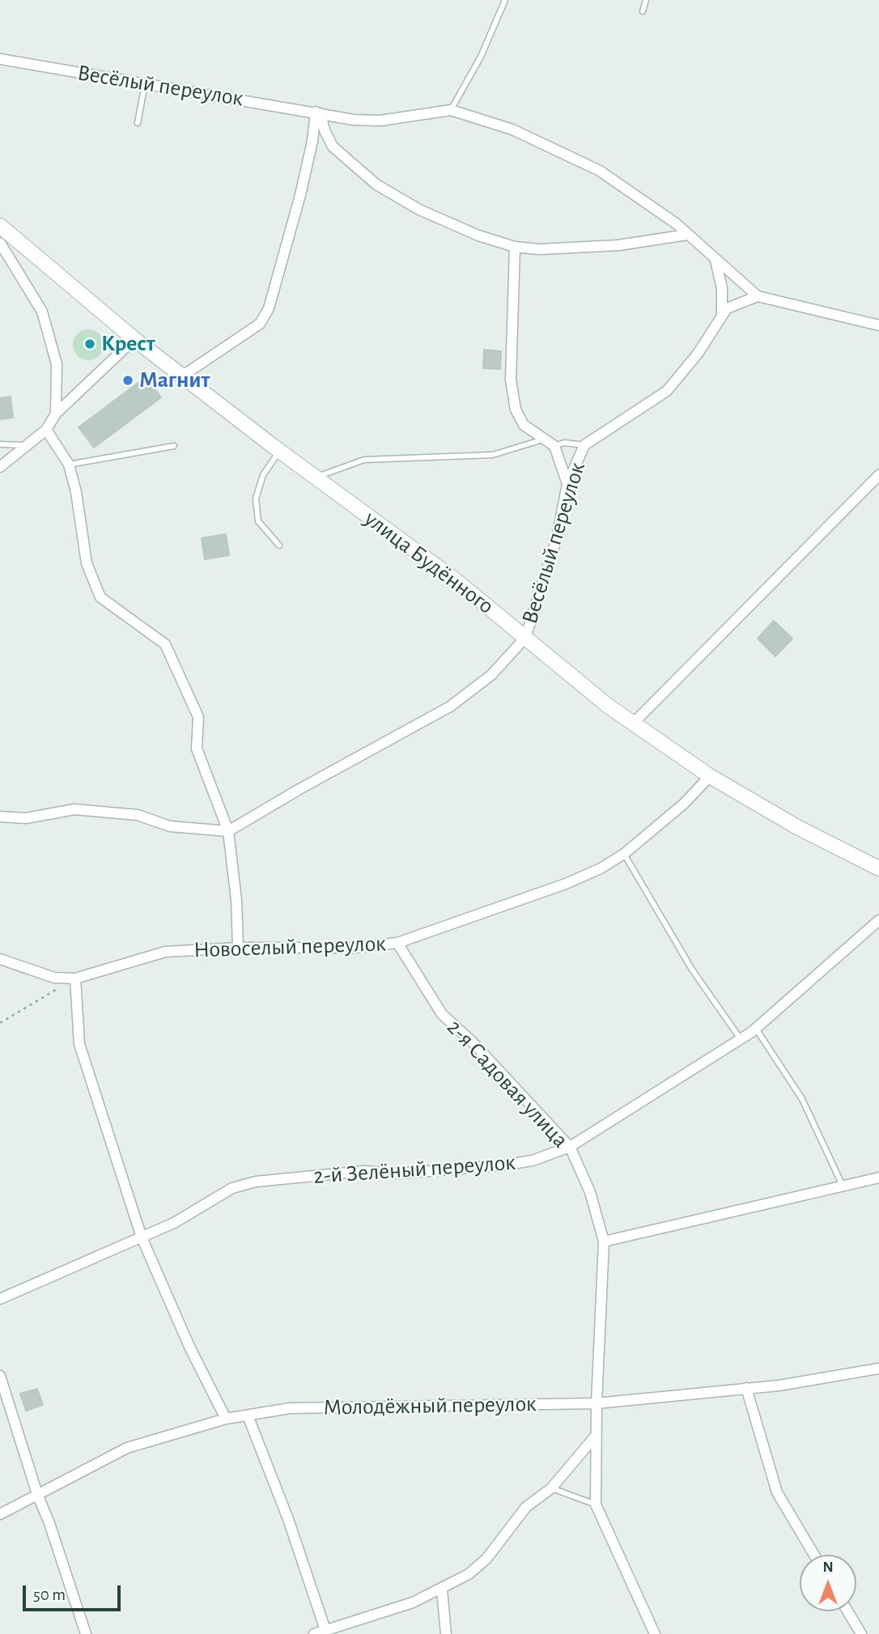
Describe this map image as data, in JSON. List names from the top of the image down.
{
  "streets": {
    "main road": ["улица Будённого"],
    "street": [
      "Весёлый переулок",
      "Новоселый переулок",
      "2-я Садовая улица",
      "2-й Зелёный переулок",
      "Молодёжный переулок"
    ]
  },
  "crossings": [
    ["Весёлый переулок", "улица Будённого"],
    ["улица Будённого", "Новоселый переулок"],
    ["Новоселый переулок", "2-я Садовая улица"],
    ["2-я Садовая улица", "2-й Зелёный переулок"],
    ["2-я Садовая улица", "Молодёжный переулок"]
  ],
  "places": ["Крест", "Магнит"],
  "scale_bar": "50 m",
  "north": "top"
}
